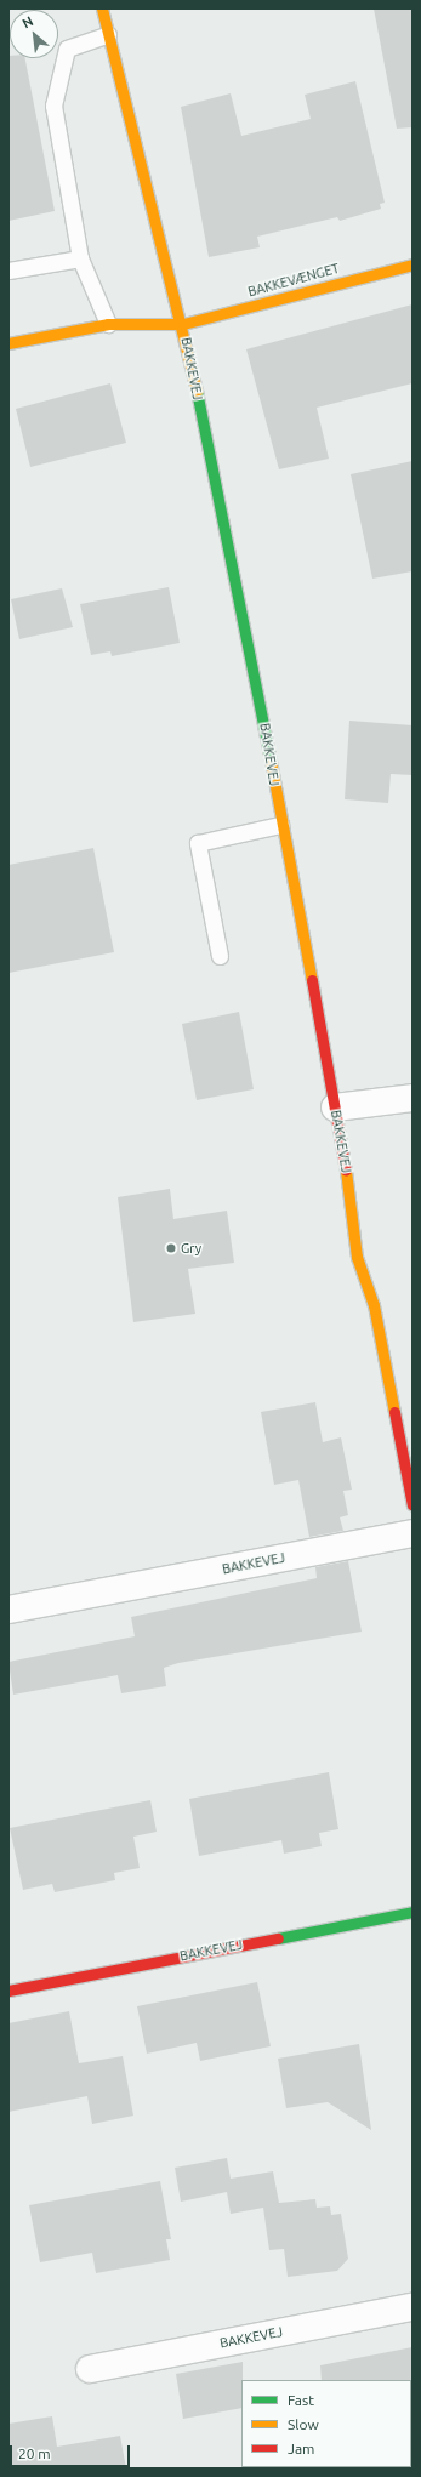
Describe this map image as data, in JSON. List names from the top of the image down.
{
  "streets": {
    "street": ["BAKKEVÆNGET", "BAKKEVEJ"]
  },
  "crossings": [
    ["BAKKEVÆNGET", "BAKKEVEJ"]
  ],
  "places": ["Gry"],
  "legend": ["Fast", "Slow", "Jam"],
  "scale_bar": "20 m",
  "north": "top left"
}
